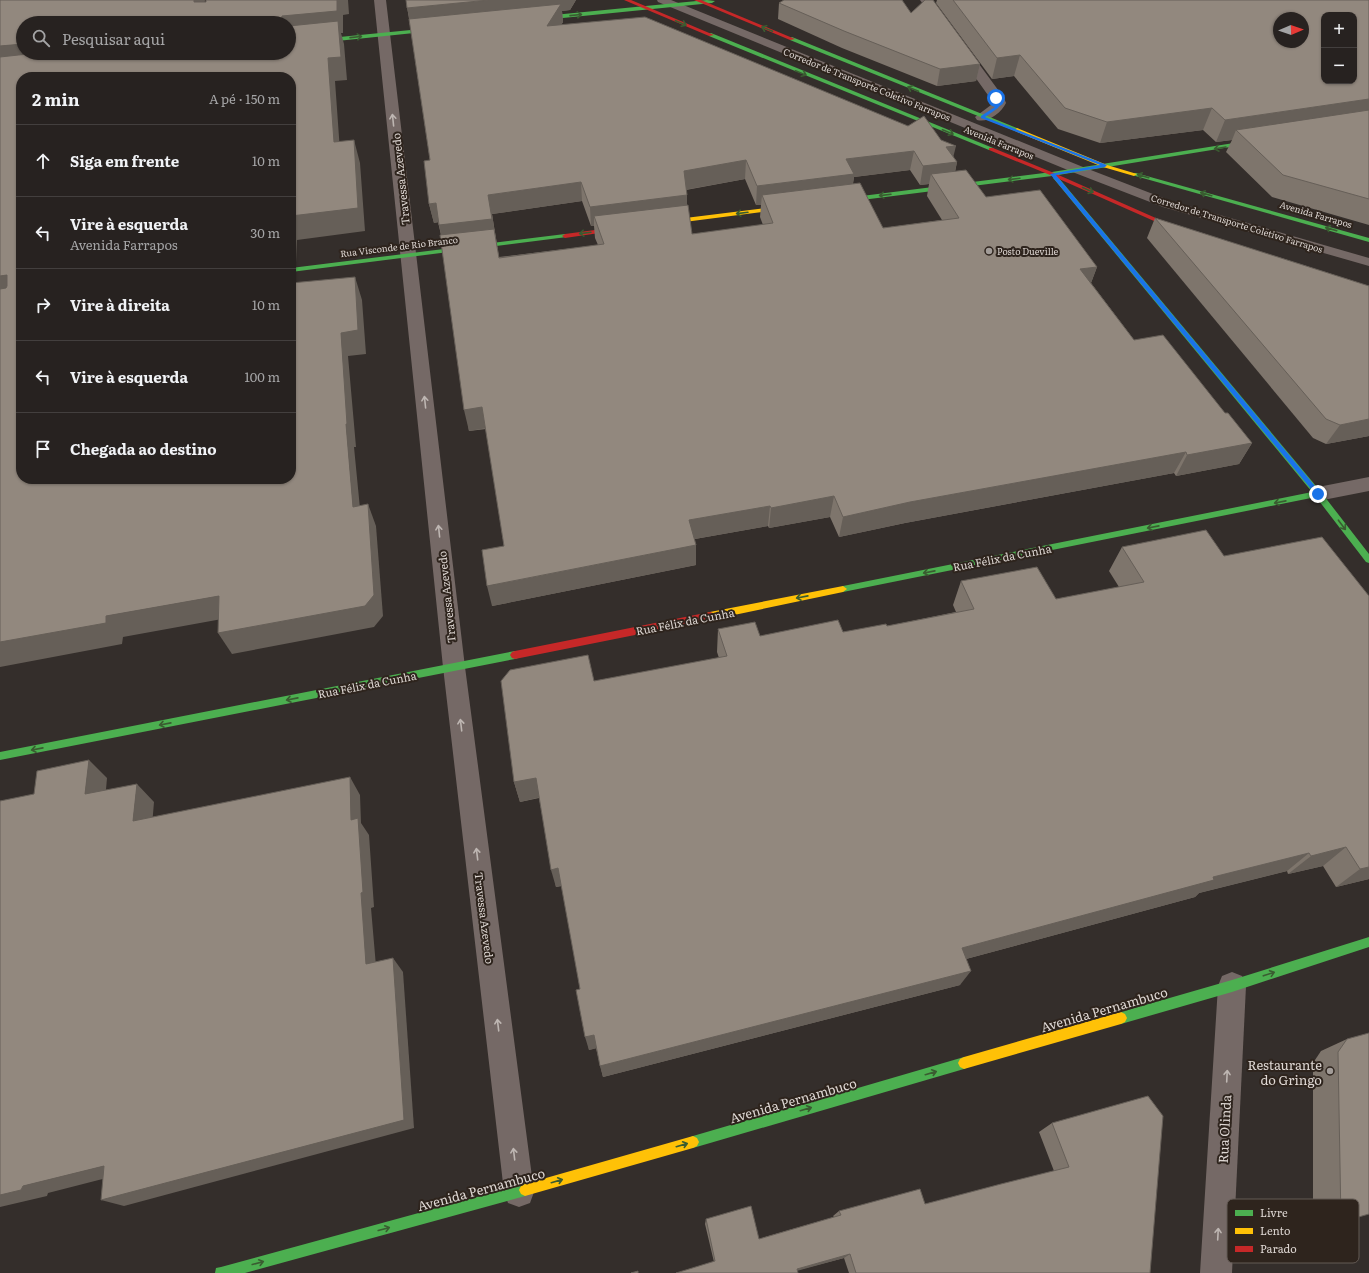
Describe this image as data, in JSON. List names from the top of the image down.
{
  "streets": {
    "main road": [
      "Avenida Farrapos",
      "Rua Visconde de Rio Branco",
      "Rua Félix da Cunha",
      "Avenida Pernambuco"
    ],
    "street": ["Travessa Azevedo", "Rua Olinda"],
    "lane": ["Corredor de Transporte Coletivo Farrapos"]
  },
  "crossings": [
    ["Travessa Azevedo", "Rua Visconde de Rio Branco"],
    ["Travessa Azevedo", "Rua Félix da Cunha"],
    ["Travessa Azevedo", "Avenida Pernambuco"],
    ["Avenida Pernambuco", "Rua Olinda"]
  ],
  "one_way": [
    "Travessa Azevedo",
    "Rua Visconde de Rio Branco",
    "Rua Félix da Cunha",
    "Avenida Pernambuco",
    "Rua Olinda"
  ],
  "places": ["Posto Dueville", "Restaurante do Gringo"],
  "legend": ["Livre", "Lento", "Parado"],
  "north": "right",
  "page": {
    "map_buttons": ["+", "−"],
    "search": "Pesquisar aqui",
    "heading": ["2 min", "A pé · 150 m"],
    "list": [
      ["Siga em frente", "10 m"],
      ["Vire à esquerda", "Avenida Farrapos", "30 m"],
      ["Vire à direita", "10 m"],
      ["Vire à esquerda", "100 m"],
      "Chegada ao destino"
    ]
  }
}
